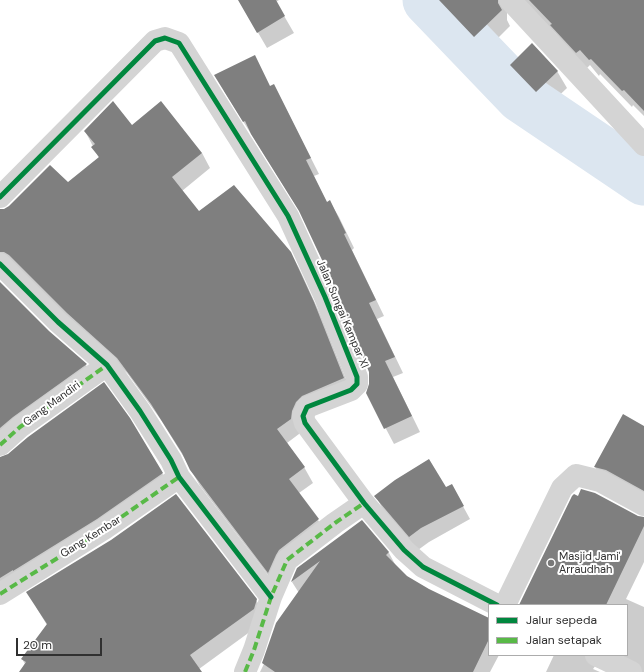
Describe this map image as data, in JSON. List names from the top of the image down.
{
  "streets": {
    "street": ["Jalan Sungai Kampar XI", "Gang Mandiri", "Gang Kembar"]
  },
  "places": ["Masjid Jami' Arraudhah"],
  "legend": ["Jalur sepeda", "Jalan setapak"],
  "scale_bar": "20 m"
}
